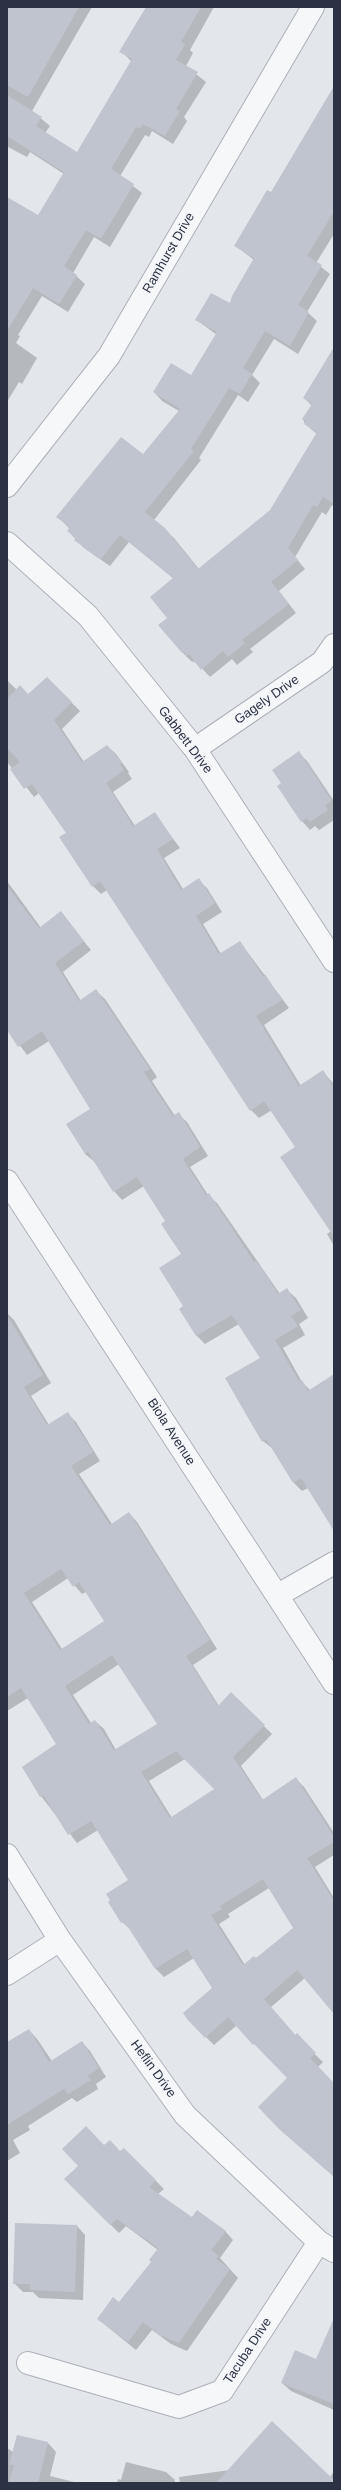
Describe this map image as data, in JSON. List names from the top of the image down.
{
  "streets": {
    "street": [
      "Ramhurst Drive",
      "Gagely Drive",
      "Gabbett Drive",
      "Biola Avenue",
      "Heflin Drive",
      "Tacuba Drive"
    ]
  },
  "crossings": [
    ["Gagely Drive", "Gabbett Drive"],
    ["Heflin Drive", "Tacuba Drive"]
  ]
}
